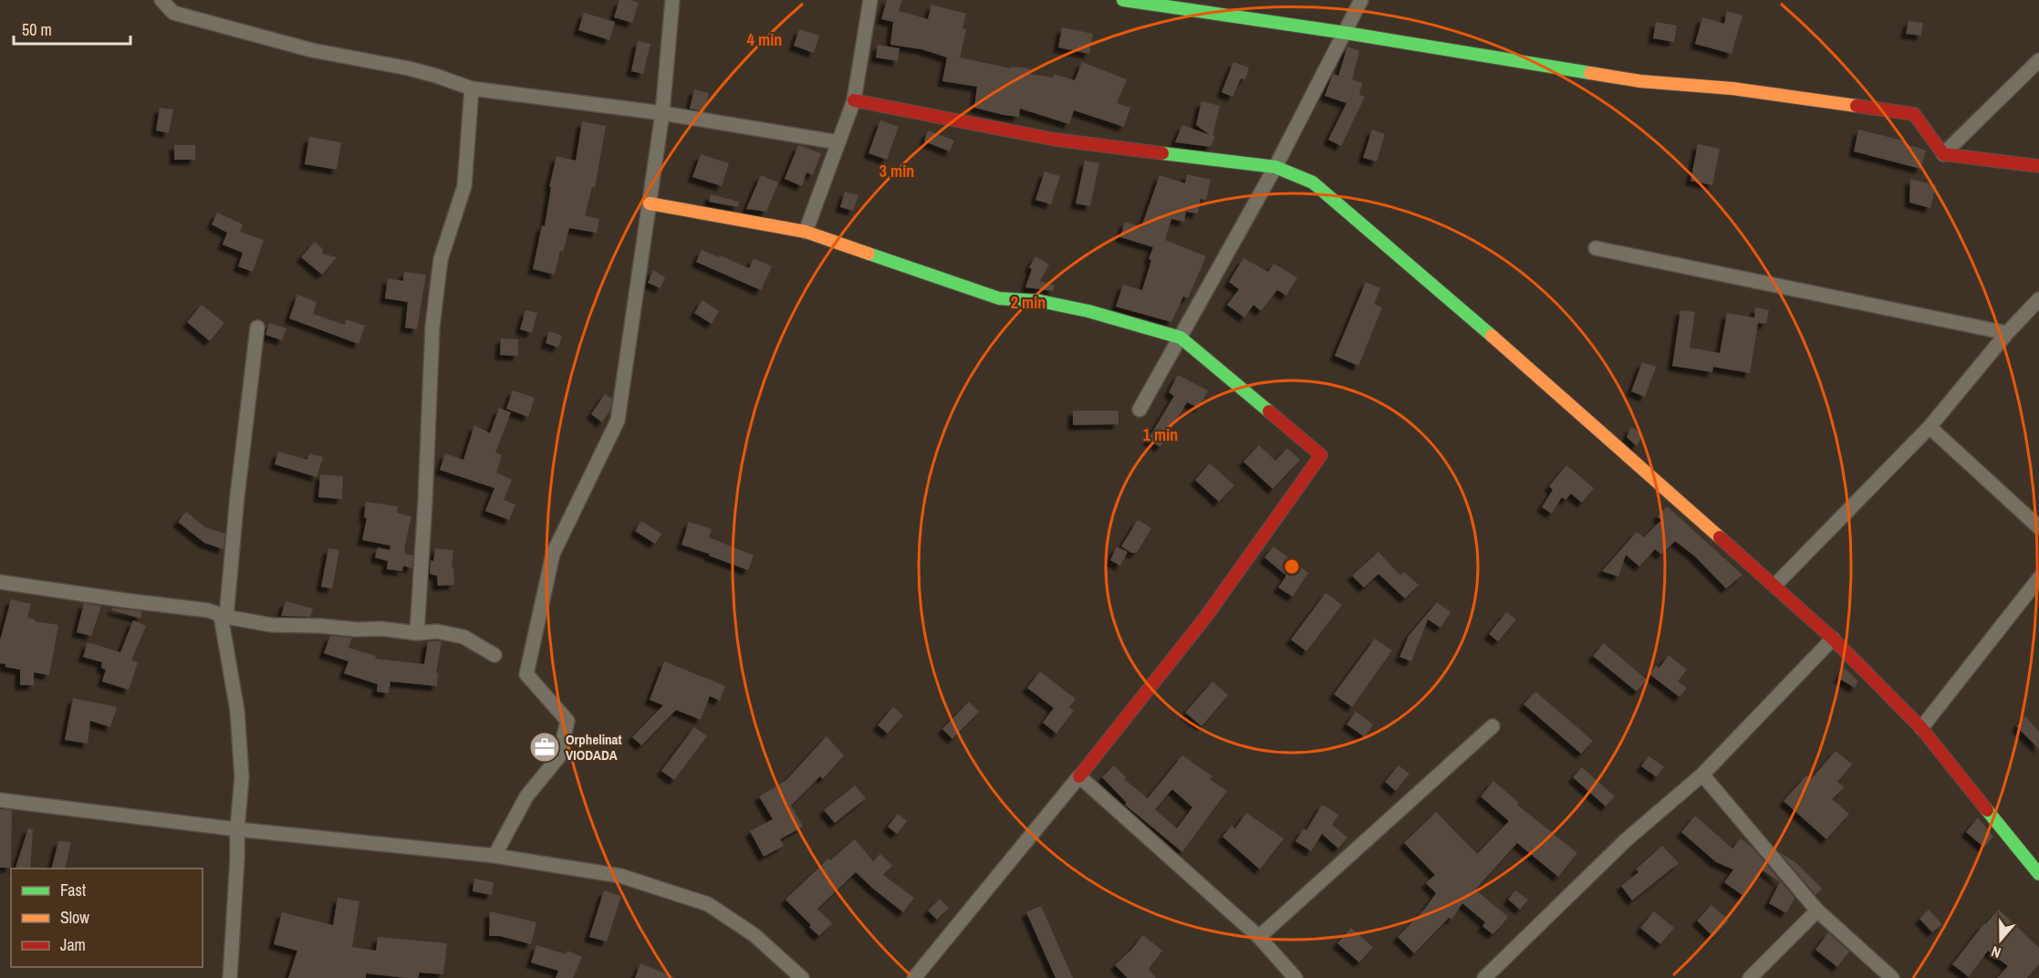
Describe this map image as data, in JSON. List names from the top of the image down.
{
  "places": {
    "office": ["Orphelinat VIODADA"]
  },
  "legend": ["Fast", "Slow", "Jam"],
  "scale_bar": "50 m",
  "north": "bottom",
  "rings": [
    "4 min",
    "3 min",
    "2 min",
    "1 min"
  ]
}
